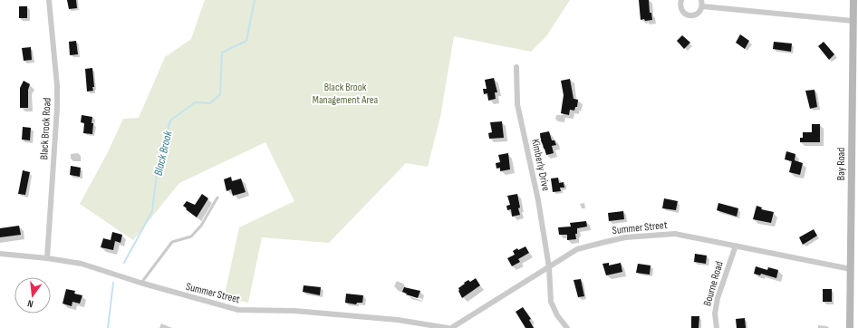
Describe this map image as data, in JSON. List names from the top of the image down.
{
  "streets": {
    "main road": ["Bay Road"],
    "street": [
      "Black Brook Road",
      "Kimberly Drive",
      "Summer Street",
      "Bourne Road"
    ]
  },
  "crossings": [
    ["Black Brook Road", "Summer Street"],
    ["Bay Road", "Summer Street"],
    ["Kimberly Drive", "Summer Street"],
    ["Summer Street", "Bourne Road"]
  ],
  "water": ["Black Brook"],
  "parks": ["Black Brook Management Area"],
  "north": "bottom"
}
